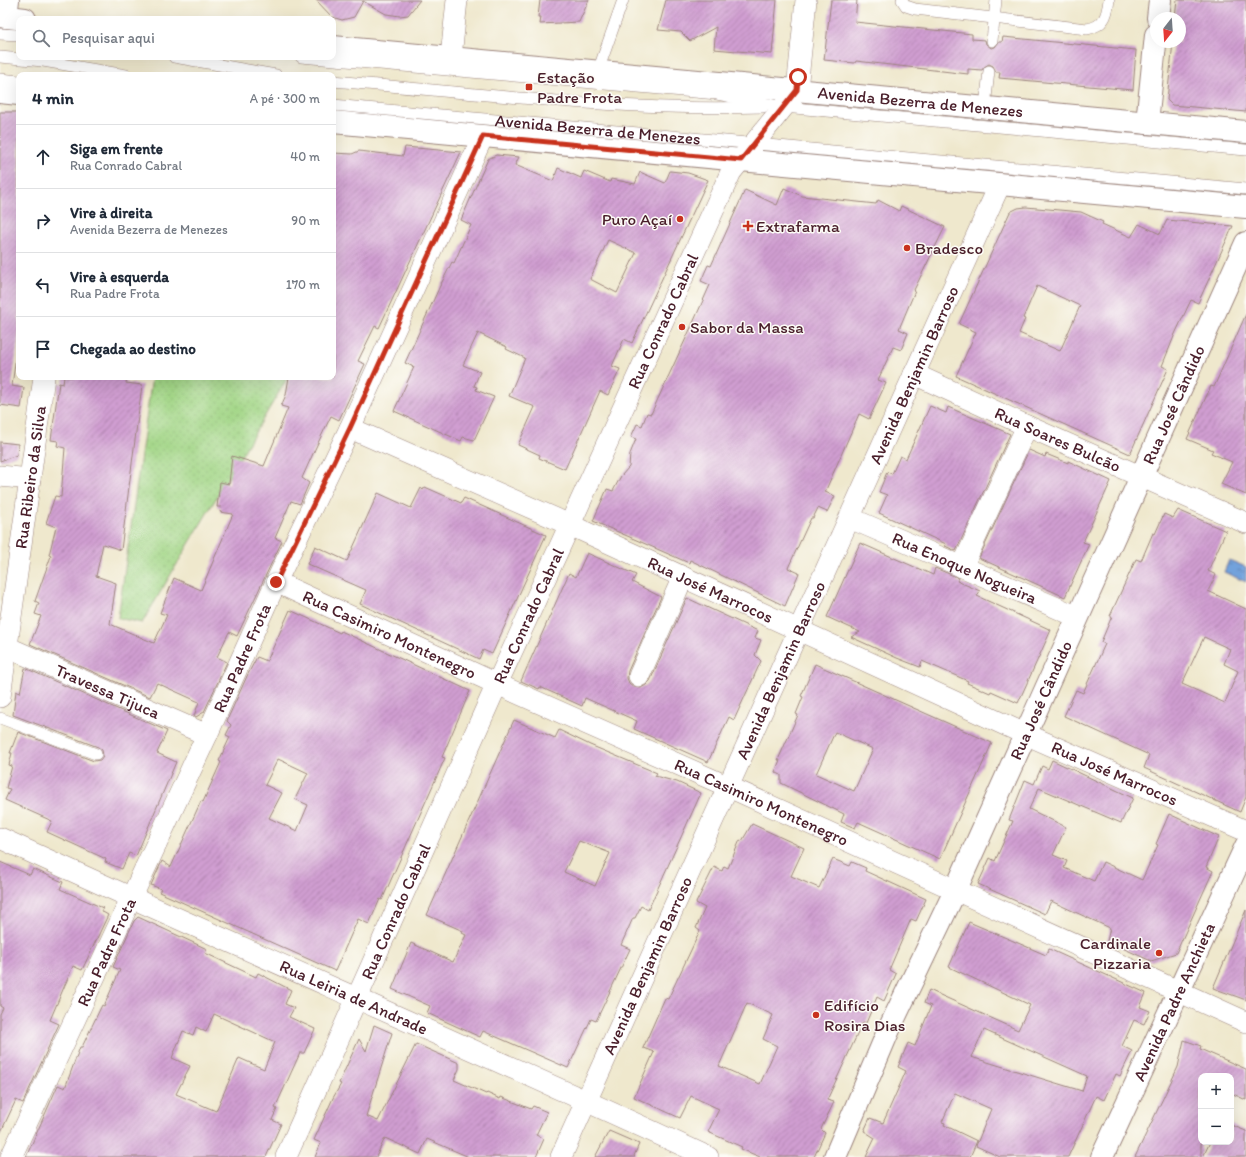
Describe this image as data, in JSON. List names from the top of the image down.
{
  "streets": {
    "main road": ["Avenida Bezerra de Menezes", "Rua José Cândido", "Avenida Padre Anchieta"],
    "street": [
      "Rua Conrado Cabral",
      "Avenida Benjamin Barroso",
      "Rua Soares Bulcão",
      "Rua Ribeiro da Silva",
      "Rua Enoque Nogueira",
      "Rua José Marrocos",
      "Rua Casimiro Montenegro",
      "Rua Padre Frota",
      "Travessa Tijuca",
      "Rua Leiria de Andrade"
    ]
  },
  "crossings": [
    ["Avenida Bezerra de Menezes", "Rua Conrado Cabral"],
    ["Avenida Bezerra de Menezes", "Avenida Benjamin Barroso"],
    ["Avenida Bezerra de Menezes", "Rua Padre Frota"],
    ["Rua Conrado Cabral", "Rua José Marrocos"],
    ["Rua Conrado Cabral", "Rua Casimiro Montenegro"],
    ["Rua Conrado Cabral", "Rua Leiria de Andrade"],
    ["Avenida Benjamin Barroso", "Rua Soares Bulcão"],
    ["Avenida Benjamin Barroso", "Rua Enoque Nogueira"],
    ["Avenida Benjamin Barroso", "Rua José Marrocos"],
    ["Avenida Benjamin Barroso", "Rua Casimiro Montenegro"],
    ["Avenida Benjamin Barroso", "Rua Leiria de Andrade"],
    ["Rua José Cândido", "Rua Soares Bulcão"],
    ["Rua José Cândido", "Rua Enoque Nogueira"],
    ["Rua José Cândido", "Rua José Marrocos"],
    ["Rua José Cândido", "Rua Casimiro Montenegro"],
    ["Rua Ribeiro da Silva", "Travessa Tijuca"],
    ["Rua José Marrocos", "Rua Padre Frota"],
    ["Rua Casimiro Montenegro", "Rua Padre Frota"],
    ["Rua Casimiro Montenegro", "Avenida Padre Anchieta"],
    ["Rua Padre Frota", "Travessa Tijuca"],
    ["Rua Padre Frota", "Rua Leiria de Andrade"]
  ],
  "places": {
    "transit": ["Estação Padre Frota"],
    "other": [
      "Puro Açaí",
      "Bradesco",
      "Sabor da Massa",
      "Cardinale Pizzaria",
      "Edifício Rosira Dias"
    ],
    "health": ["Extrafarma"]
  },
  "north": "bottom",
  "page": {
    "search": "Pesquisar aqui",
    "heading": ["4 min", "A pé · 300 m"],
    "list": [
      ["Siga em frente", "Rua Conrado Cabral", "40 m"],
      ["Vire à direita", "Avenida Bezerra de Menezes", "90 m"],
      ["Vire à esquerda", "Rua Padre Frota", "170 m"],
      "Chegada ao destino"
    ],
    "map_buttons": ["+", "−"]
  }
}
